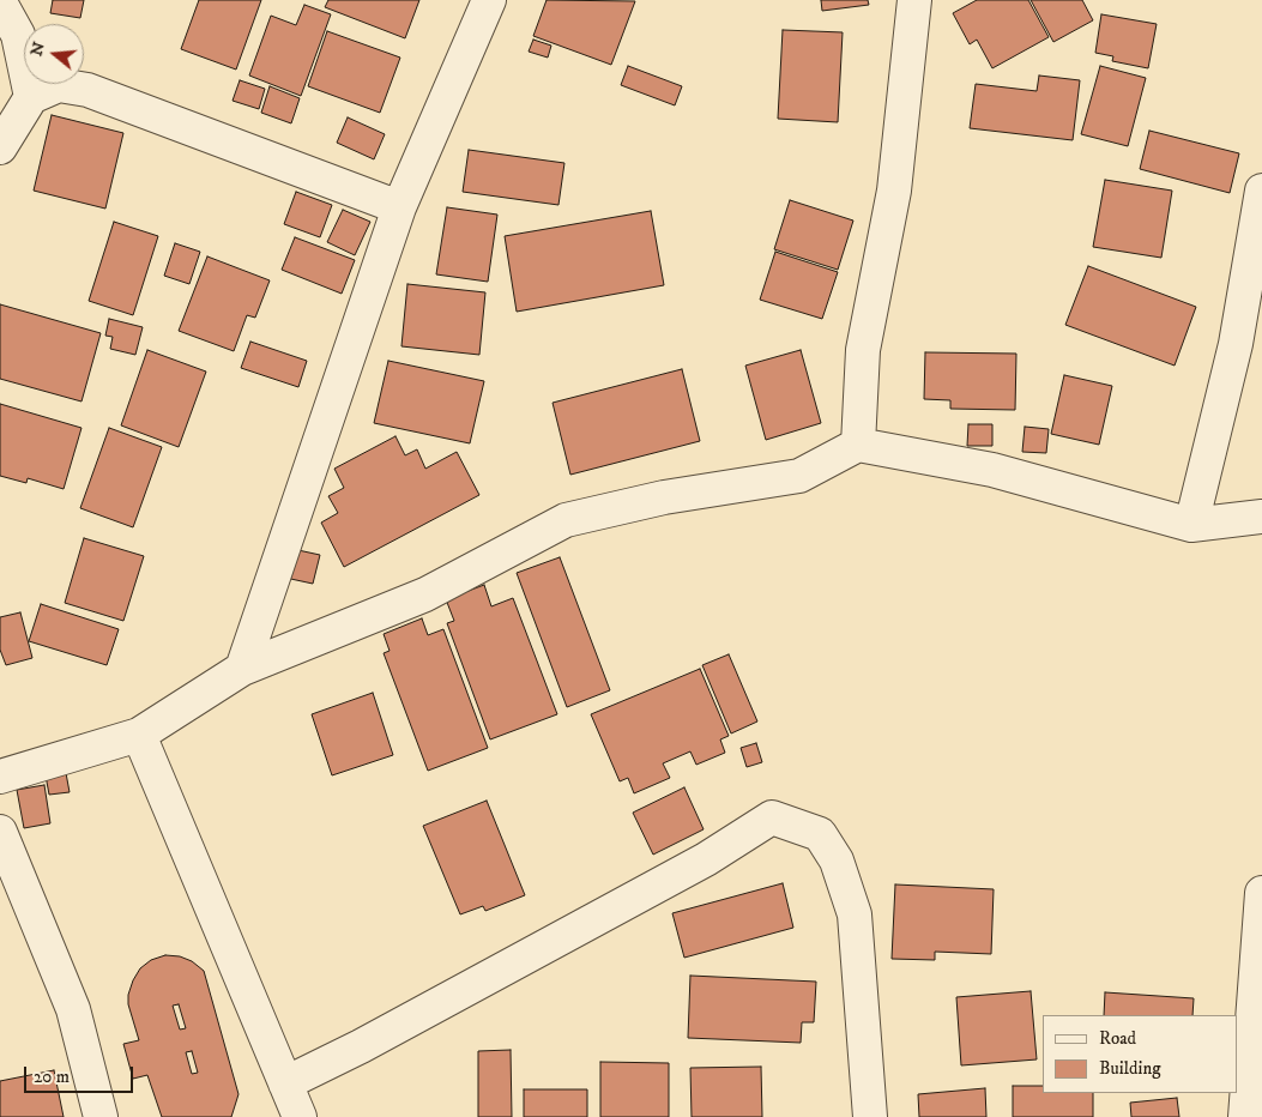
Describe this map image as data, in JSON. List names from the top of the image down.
{
  "legend": ["Road", "Building"],
  "scale_bar": "20 m",
  "north": "left"
}
